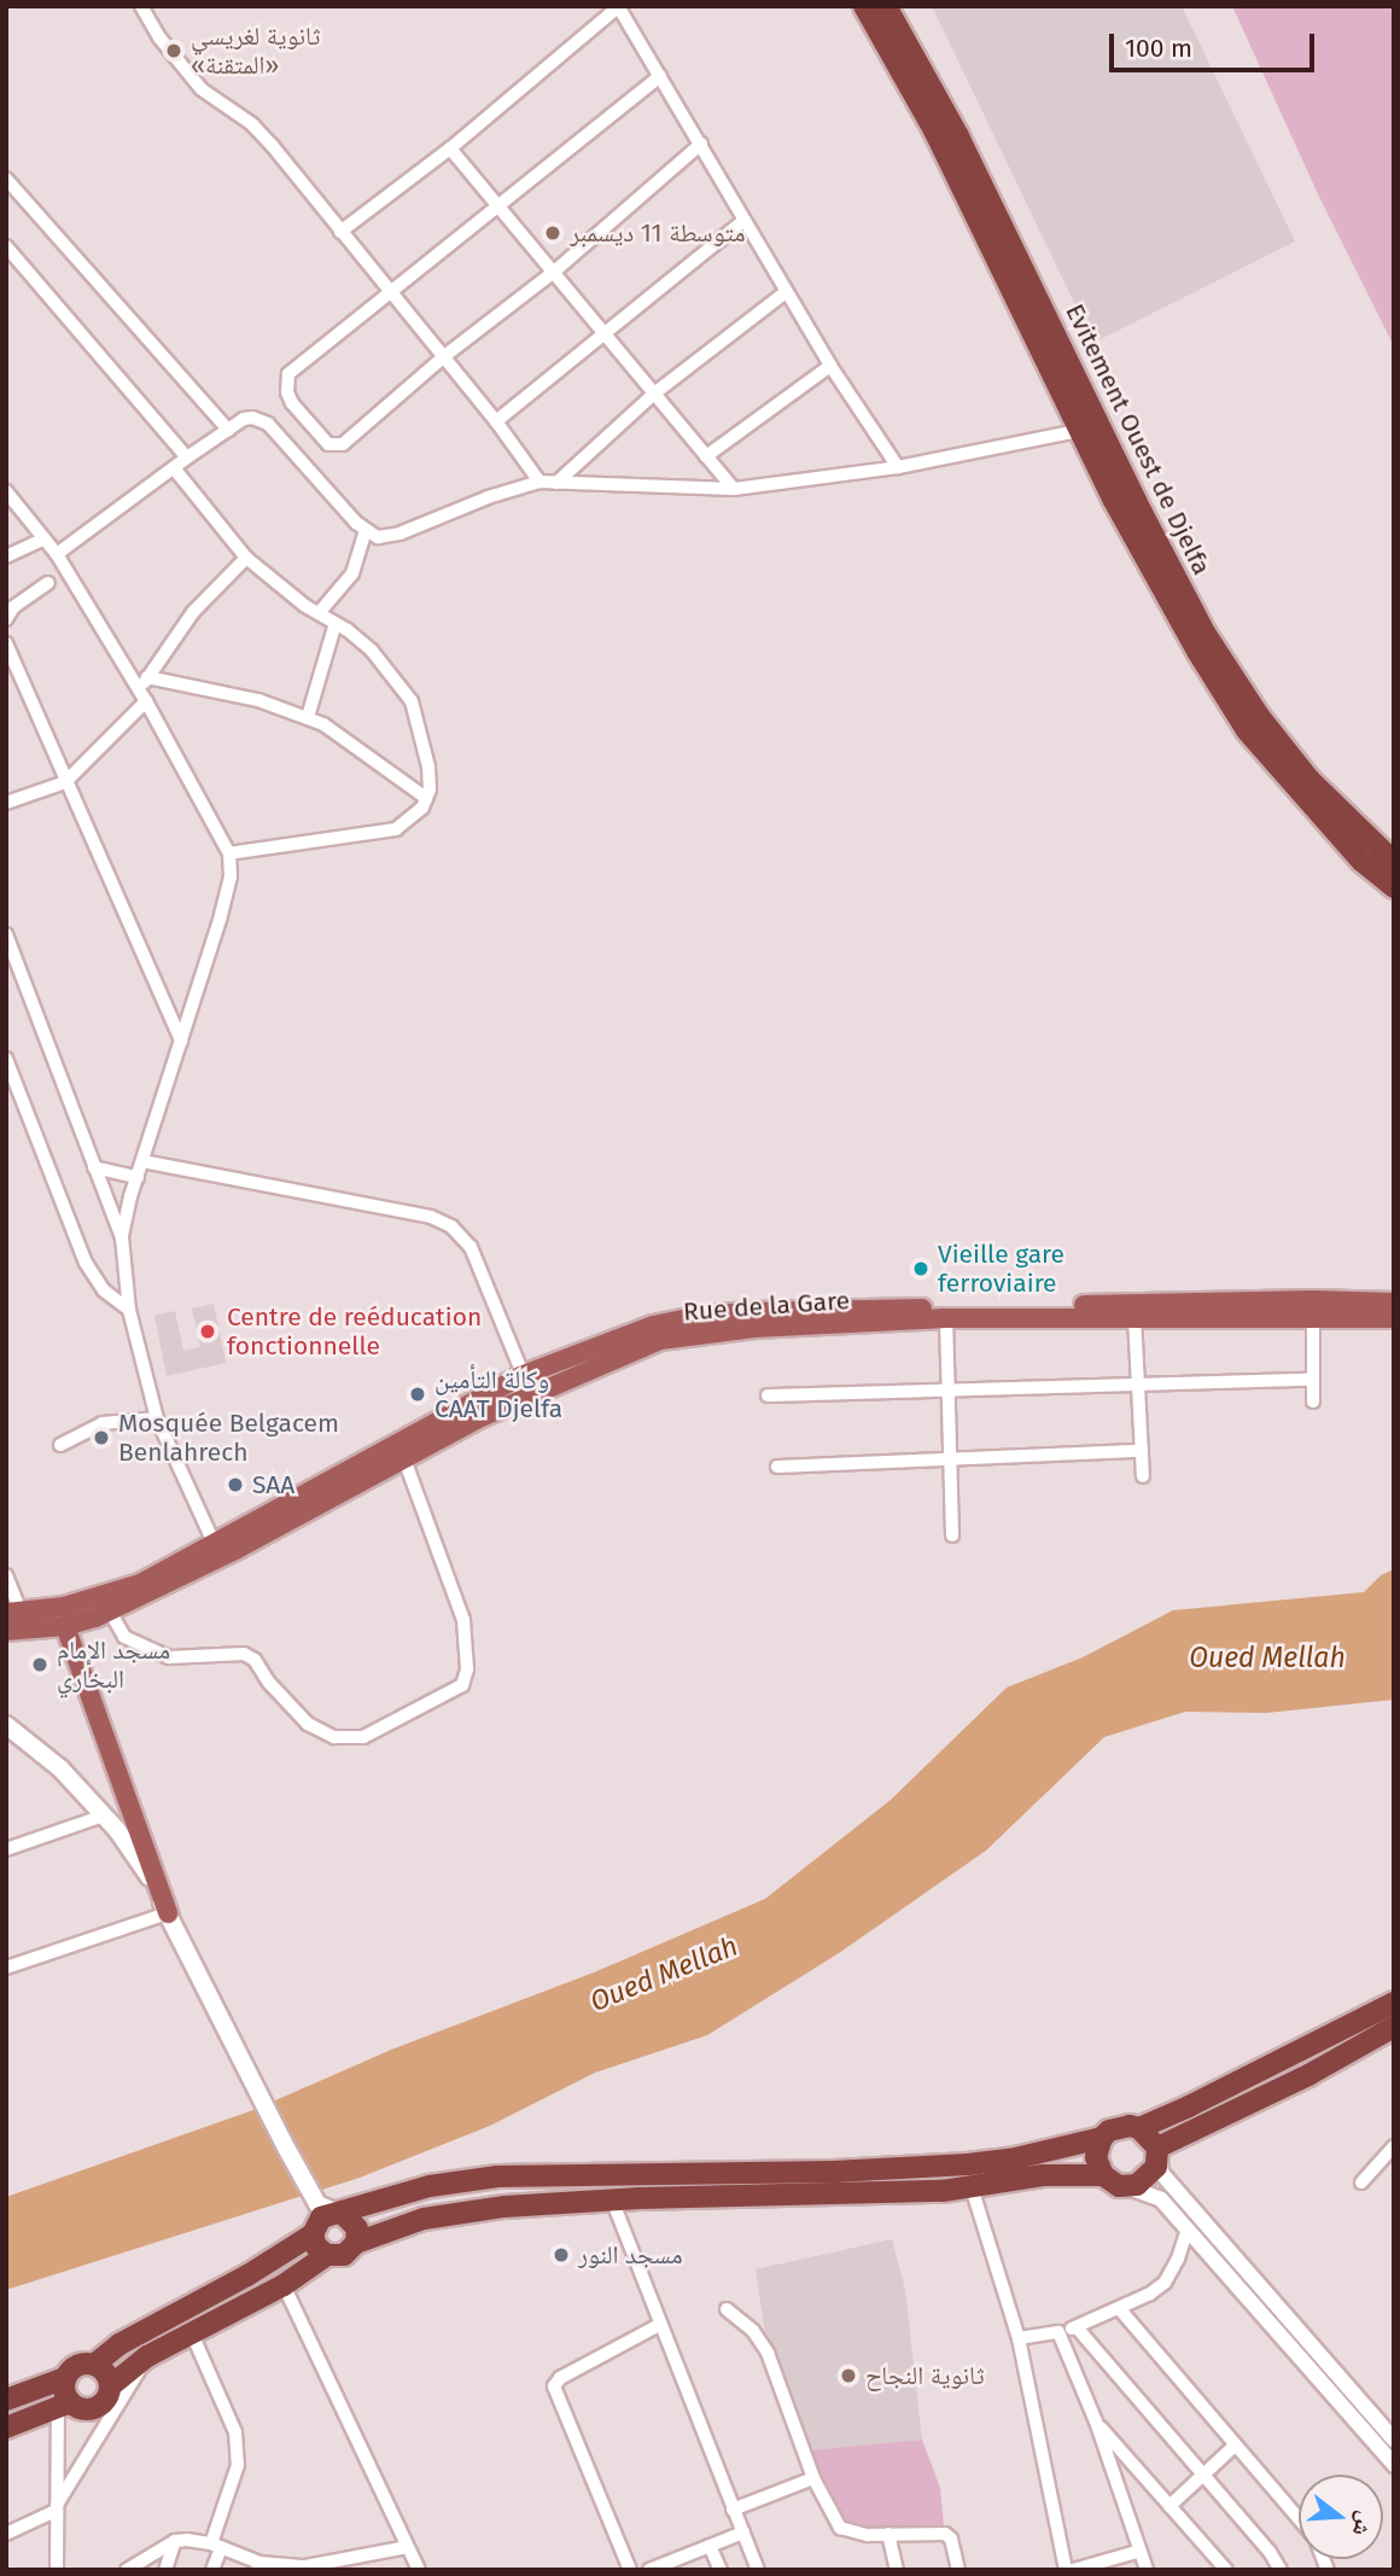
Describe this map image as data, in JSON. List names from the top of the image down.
{
  "streets": {
    "highway": ["Evitement Ouest de Djelfa"],
    "main road": ["Rue de la Gare"]
  },
  "water": ["Oued Mellah"],
  "places": [
    "ثانوية لغريسي «المتقنة»",
    "متوسطة 11 ديسمبر",
    "Vieille gare ferroviaire",
    "Centre de reéducation fonctionnelle",
    "وكالة التأمين CAAT Djelfa",
    "Mosquée Belgacem Benlahrech",
    "SAA",
    "مسجد الإمام البخاري",
    "مسجد النور",
    "ثانوية النجاح"
  ],
  "scale_bar": "100 m",
  "north": "right"
}
